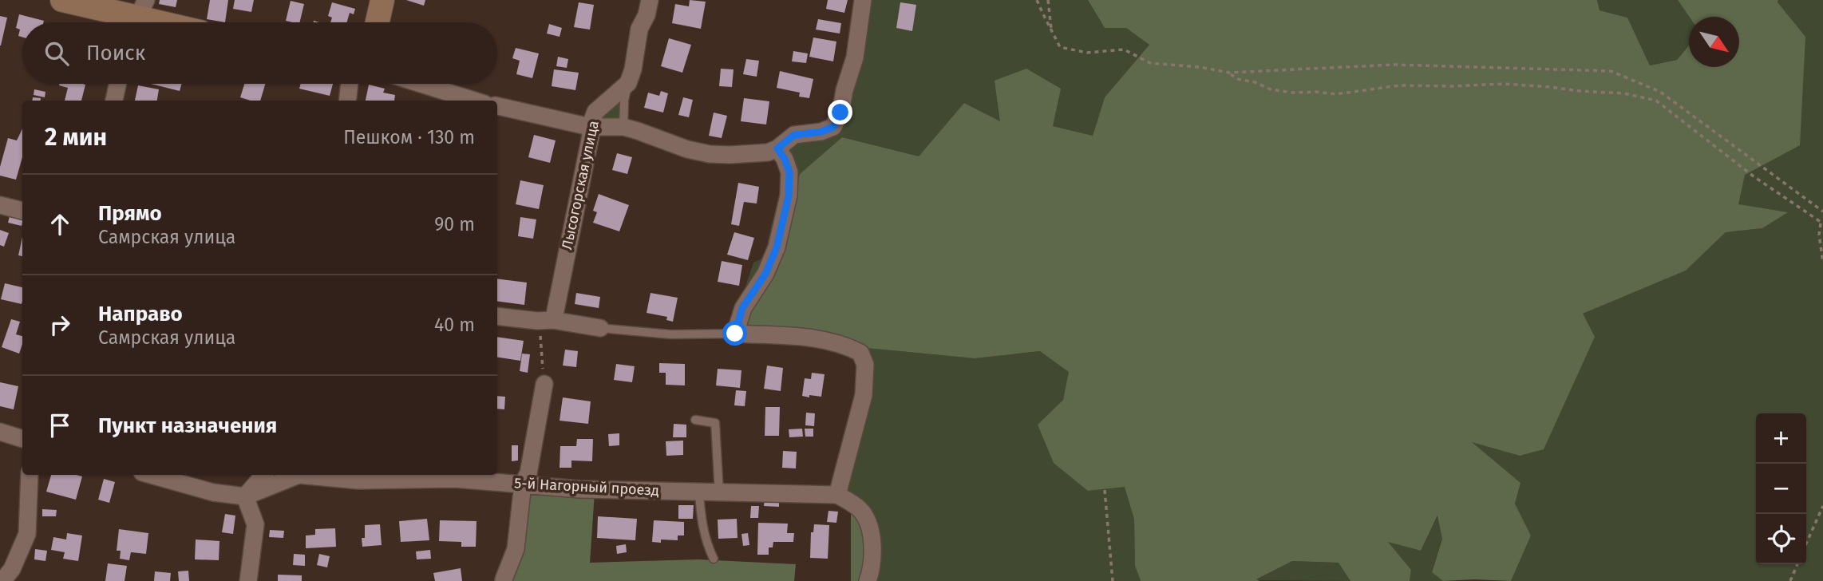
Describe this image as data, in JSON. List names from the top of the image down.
{
  "streets": {
    "street": ["Лысогорская улица", "5-й Нагорный проезд"]
  },
  "north": "bottom right",
  "page": {
    "search": "Поиск",
    "heading": ["2 мин", "Пешком · 130 m"],
    "list": [
      ["Прямо", "Самрская улица", "90 m"],
      ["Направо", "Самрская улица", "40 m"],
      "Пункт назначения"
    ],
    "map_buttons": ["+", "−"]
  }
}
